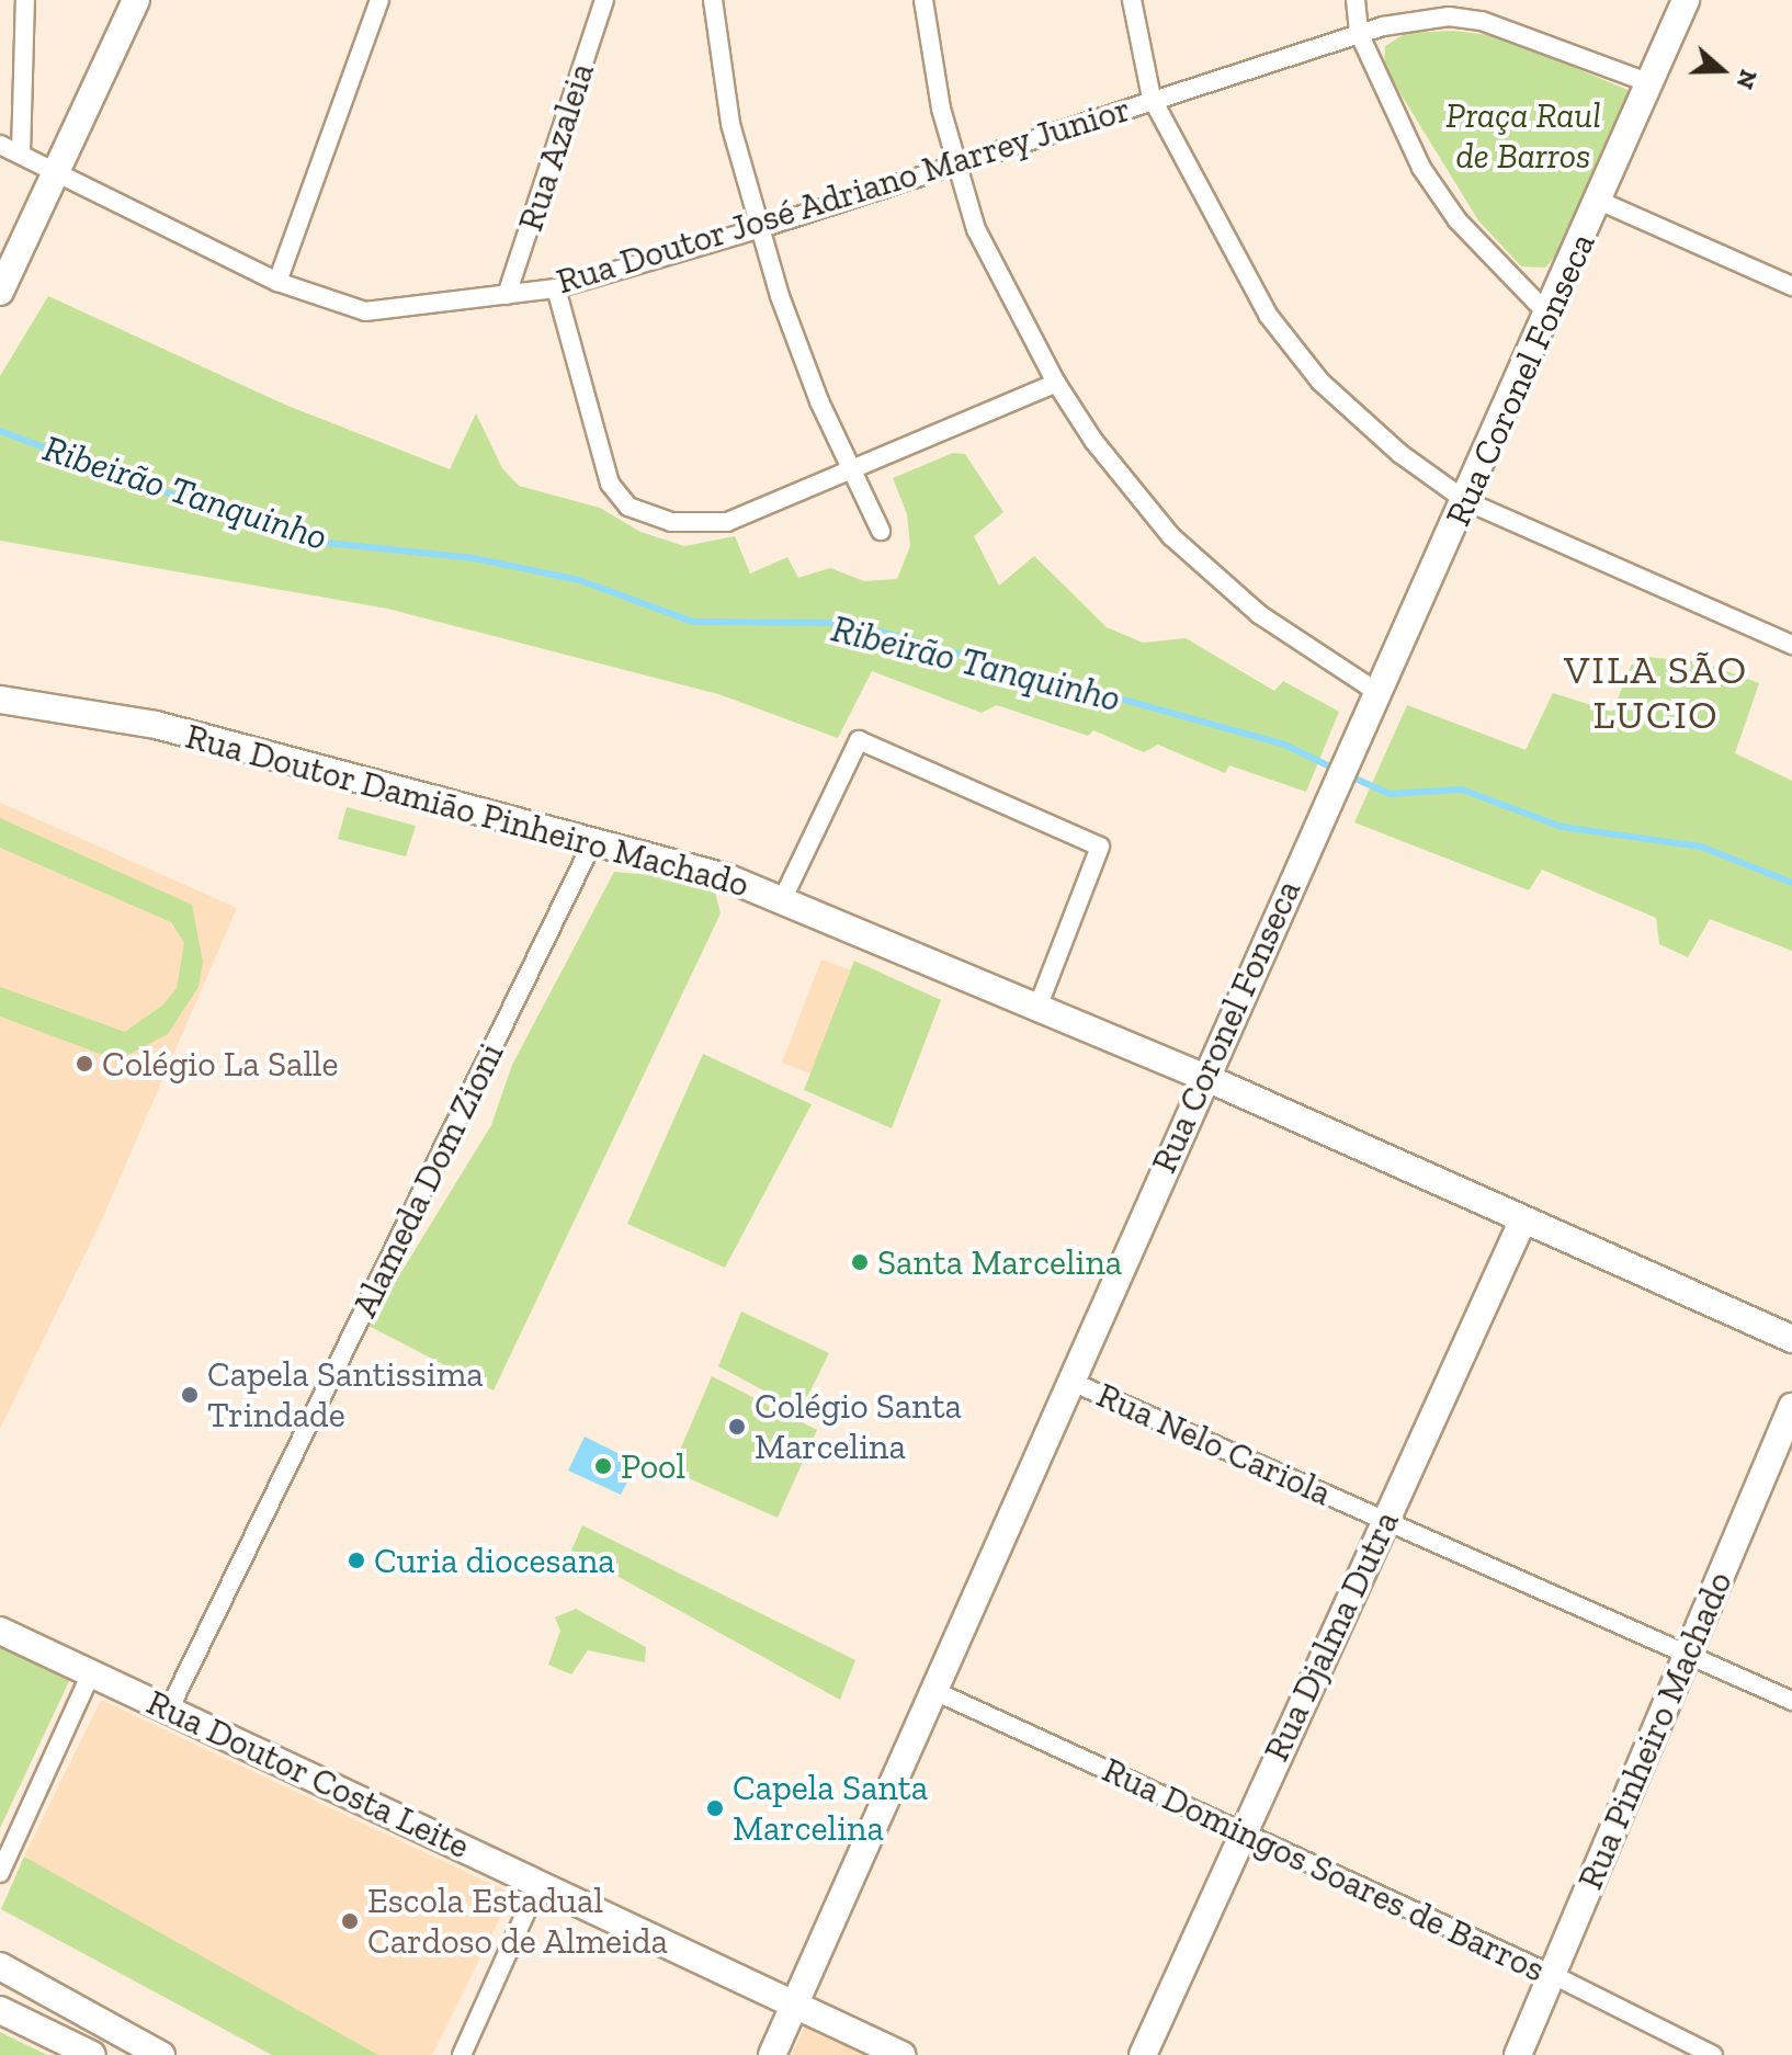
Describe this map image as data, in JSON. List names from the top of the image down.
{
  "streets": {
    "street": [
      "Rua Azaleia",
      "Rua Doutor José Adriano Marrey Junior",
      "Rua Coronel Fonseca",
      "Rua Doutor Damião Pinheiro Machado",
      "Alameda Dom Zioni",
      "Rua Nelo Cariola",
      "Rua Djalma Dutra",
      "Rua Pinheiro Machado",
      "Rua Doutor Costa Leite",
      "Rua Domingos Soares de Barros"
    ]
  },
  "crossings": [
    ["Rua Azaleia", "Rua Doutor José Adriano Marrey Junior"],
    ["Rua Doutor José Adriano Marrey Junior", "Rua Coronel Fonseca"],
    ["Rua Coronel Fonseca", "Rua Doutor Damião Pinheiro Machado"],
    ["Rua Coronel Fonseca", "Rua Nelo Cariola"],
    ["Rua Coronel Fonseca", "Rua Doutor Costa Leite"],
    ["Rua Coronel Fonseca", "Rua Domingos Soares de Barros"],
    ["Rua Doutor Damião Pinheiro Machado", "Alameda Dom Zioni"],
    ["Rua Doutor Damião Pinheiro Machado", "Rua Djalma Dutra"],
    ["Alameda Dom Zioni", "Rua Doutor Costa Leite"],
    ["Rua Nelo Cariola", "Rua Djalma Dutra"],
    ["Rua Nelo Cariola", "Rua Pinheiro Machado"],
    ["Rua Djalma Dutra", "Rua Domingos Soares de Barros"],
    ["Rua Pinheiro Machado", "Rua Domingos Soares de Barros"]
  ],
  "districts": ["VILA SÃO LUCIO"],
  "water": ["Ribeirão Tanquinho"],
  "parks": ["Praça Raul de Barros"],
  "places": [
    "Colégio La Salle",
    "Santa Marcelina",
    "Capela Santissima Trindade",
    "Colégio Santa Marcelina",
    "Pool",
    "Curia diocesana",
    "Capela Santa Marcelina",
    "Escola Estadual Cardoso de Almeida"
  ],
  "north": "right"
}
